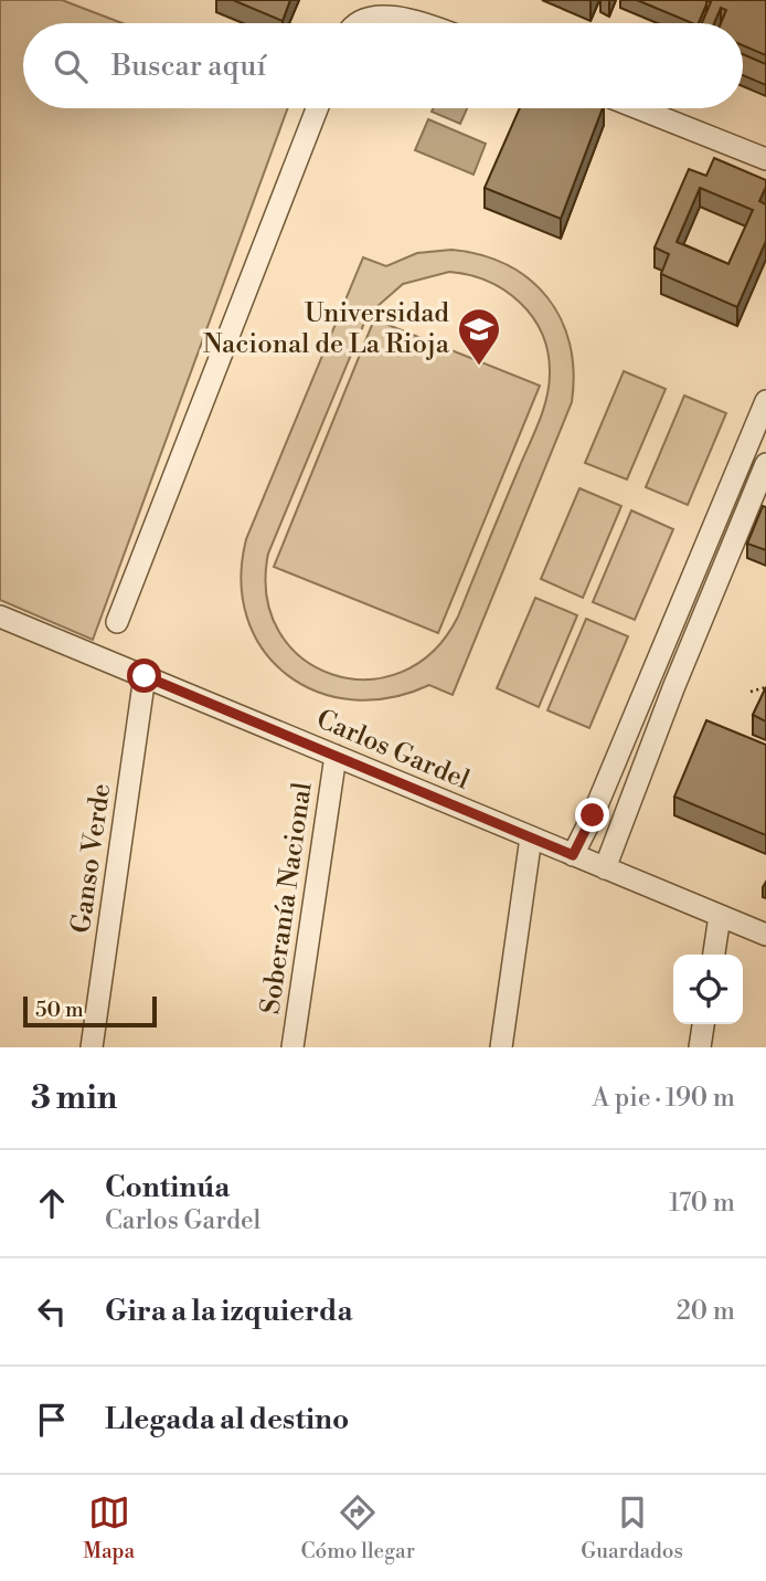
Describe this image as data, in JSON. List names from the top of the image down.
{
  "streets": {
    "street": ["Carlos Gardel", "Ganso Verde", "Soberanía Nacional"]
  },
  "crossings": [
    ["Carlos Gardel", "Ganso Verde"],
    ["Carlos Gardel", "Soberanía Nacional"]
  ],
  "places": {
    "school or university": ["Universidad Nacional de La Rioja"]
  },
  "scale_bar": "50 m",
  "page": {
    "search": "Buscar aquí",
    "scale": "50 m",
    "heading": ["3 min", "A pie · 190 m"],
    "list": [
      ["Continúa", "Carlos Gardel", "170 m"],
      ["Gira a la izquierda", "20 m"],
      "Llegada al destino"
    ],
    "nav": ["Mapa", "Cómo llegar", "Guardados"]
  }
}
